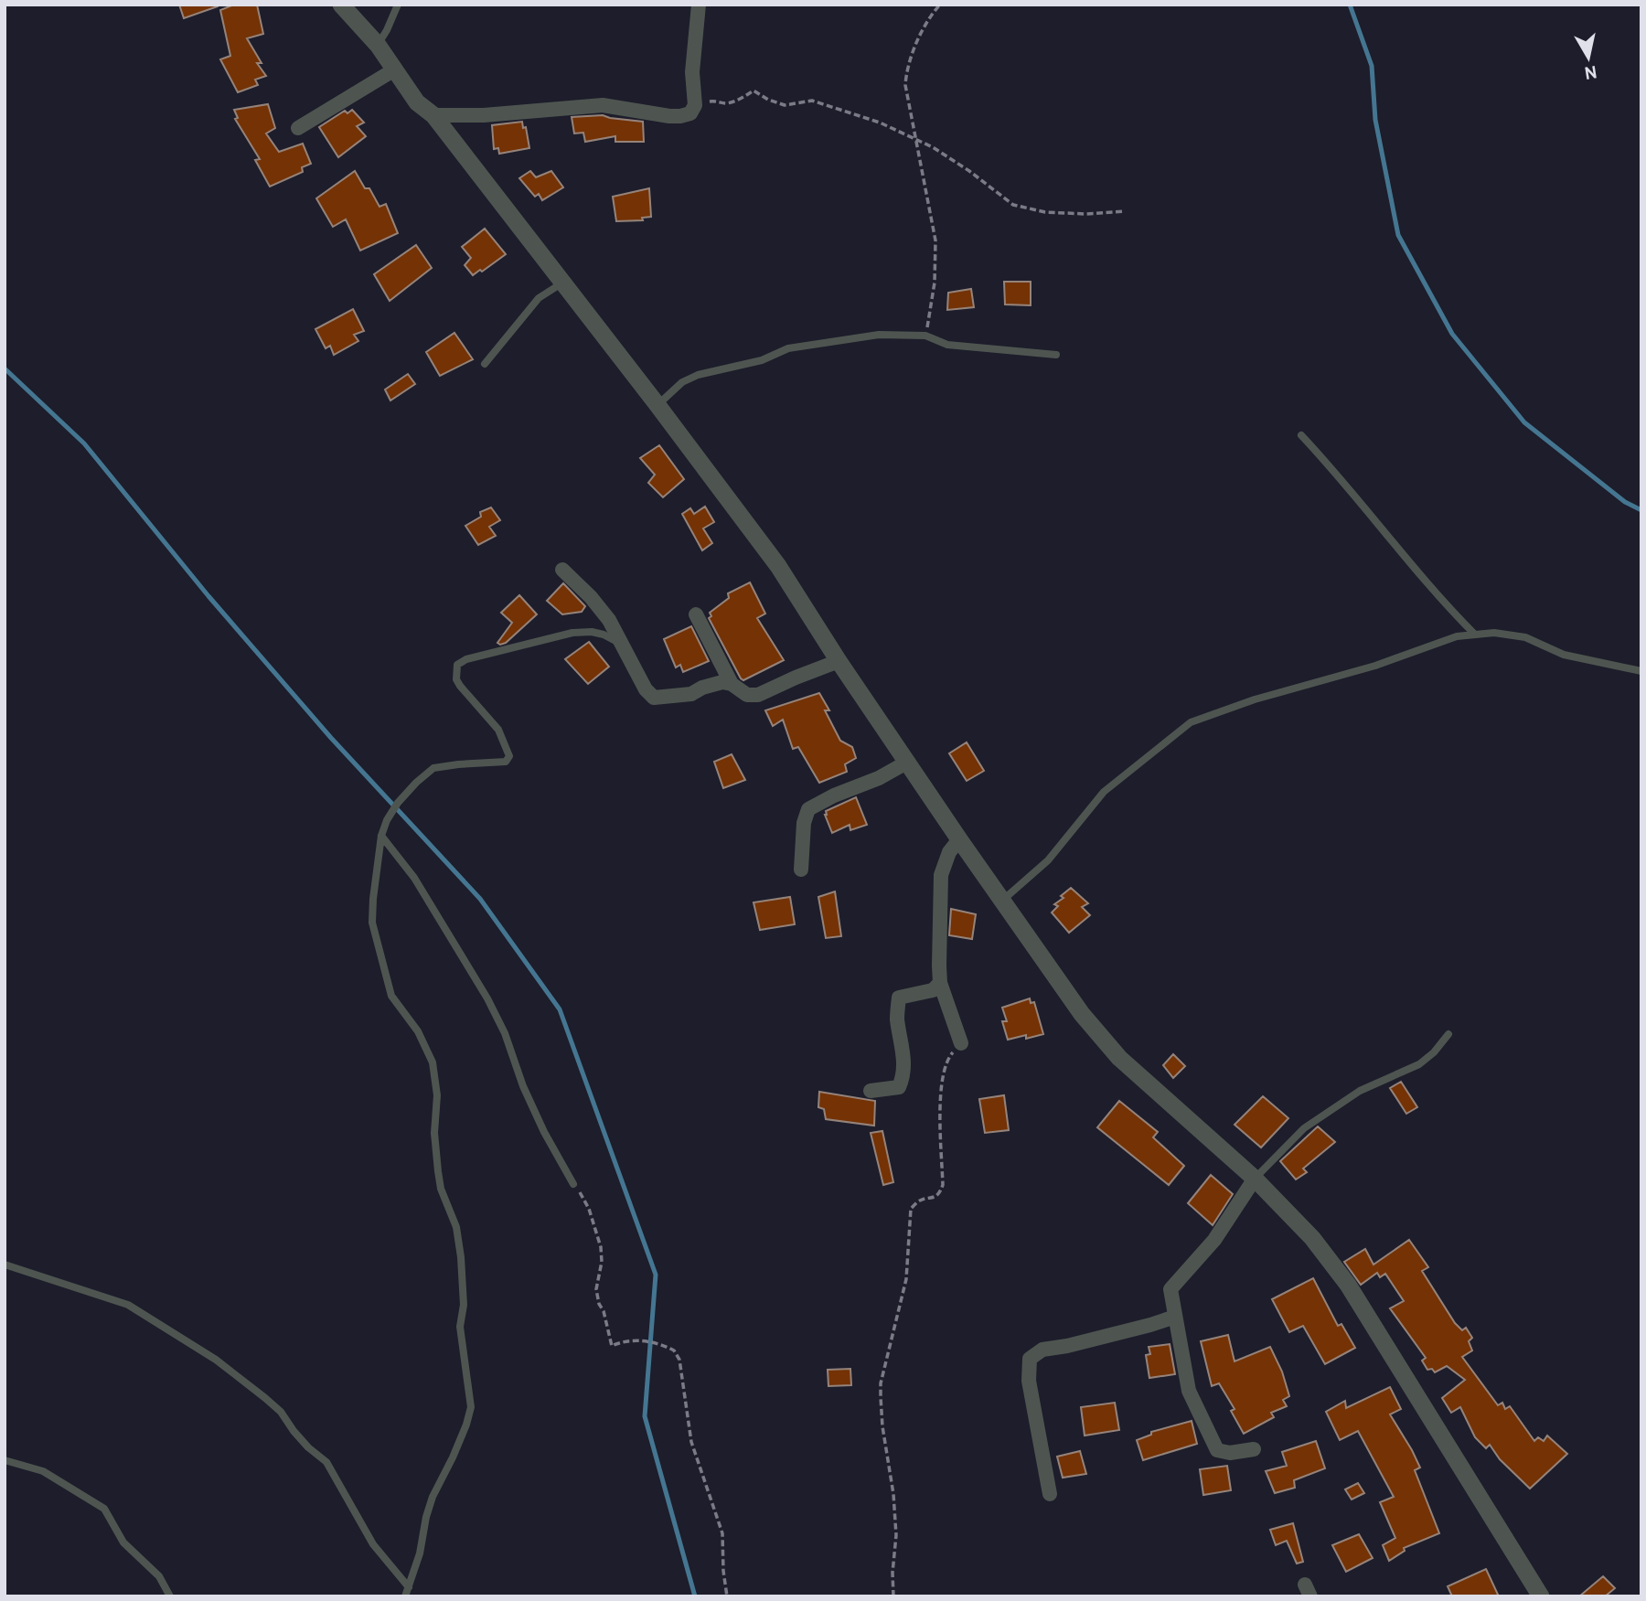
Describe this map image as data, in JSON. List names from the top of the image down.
{
  "north": "bottom"
}
